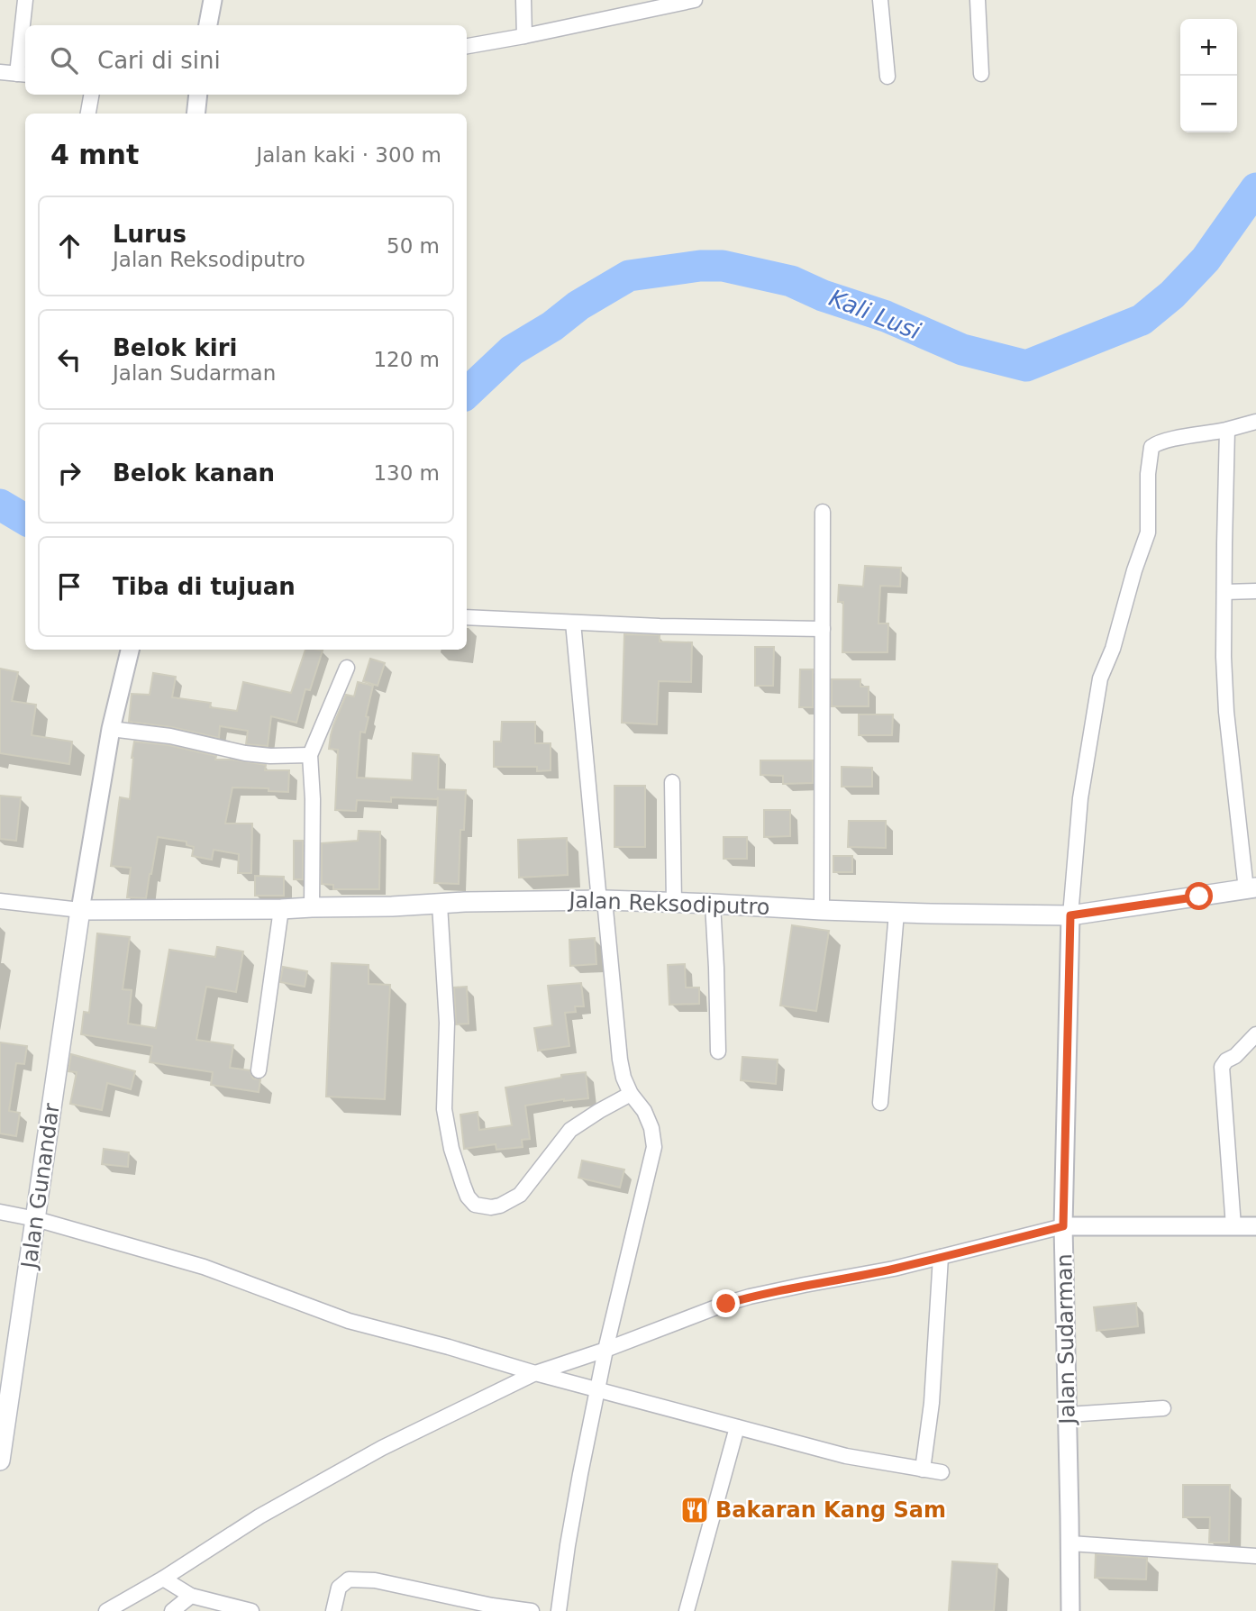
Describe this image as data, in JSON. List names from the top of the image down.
{
  "streets": {
    "main road": ["Jalan Reksodiputro", "Jalan Gunandar"],
    "street": ["Jalan Sudarman"]
  },
  "crossings": [
    ["Jalan Reksodiputro", "Jalan Gunandar"],
    ["Jalan Reksodiputro", "Jalan Sudarman"]
  ],
  "water": ["Kali Lusi"],
  "places": {
    "restaurant": ["Bakaran Kang Sam"]
  },
  "page": {
    "map_buttons": ["+", "−"],
    "search": "Cari di sini",
    "heading": ["4 mnt", "Jalan kaki · 300 m"],
    "list": [
      ["Lurus", "Jalan Reksodiputro", "50 m"],
      ["Belok kiri", "Jalan Sudarman", "120 m"],
      ["Belok kanan", "130 m"],
      "Tiba di tujuan"
    ]
  }
}
